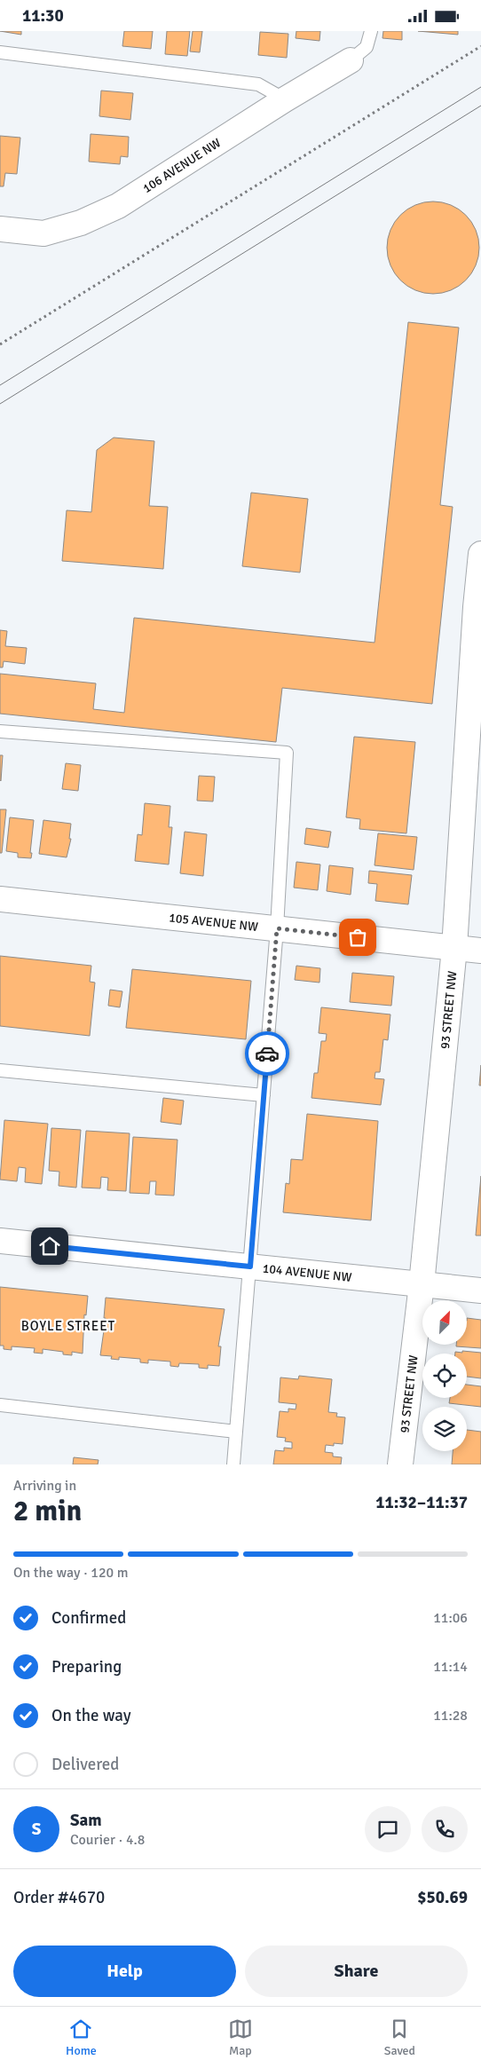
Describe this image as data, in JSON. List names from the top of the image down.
{
  "streets": {
    "street": [
      "106 AVENUE NW",
      "105 AVENUE NW",
      "93 STREET NW",
      "104 AVENUE NW"
    ]
  },
  "crossings": [
    ["105 AVENUE NW", "93 STREET NW"],
    ["93 STREET NW", "104 AVENUE NW"]
  ],
  "districts": ["BOYLE STREET"],
  "north": "top right",
  "page": {
    "status": "11:30",
    "heading": ["2 min", "Arriving in", "11:32–11:37"],
    "panel": [
      "Sam",
      "Courier · 4.8",
      "Order #4670",
      "$50.69"
    ],
    "bar": "On the way · 120 m",
    "list": [
      ["Confirmed", "11:06"],
      ["Preparing", "11:14"],
      ["On the way", "11:28"],
      "Delivered"
    ],
    "round": "S",
    "buttons": ["Help", "Share"],
    "tabs": ["Home", "Map", "Saved"]
  }
}
